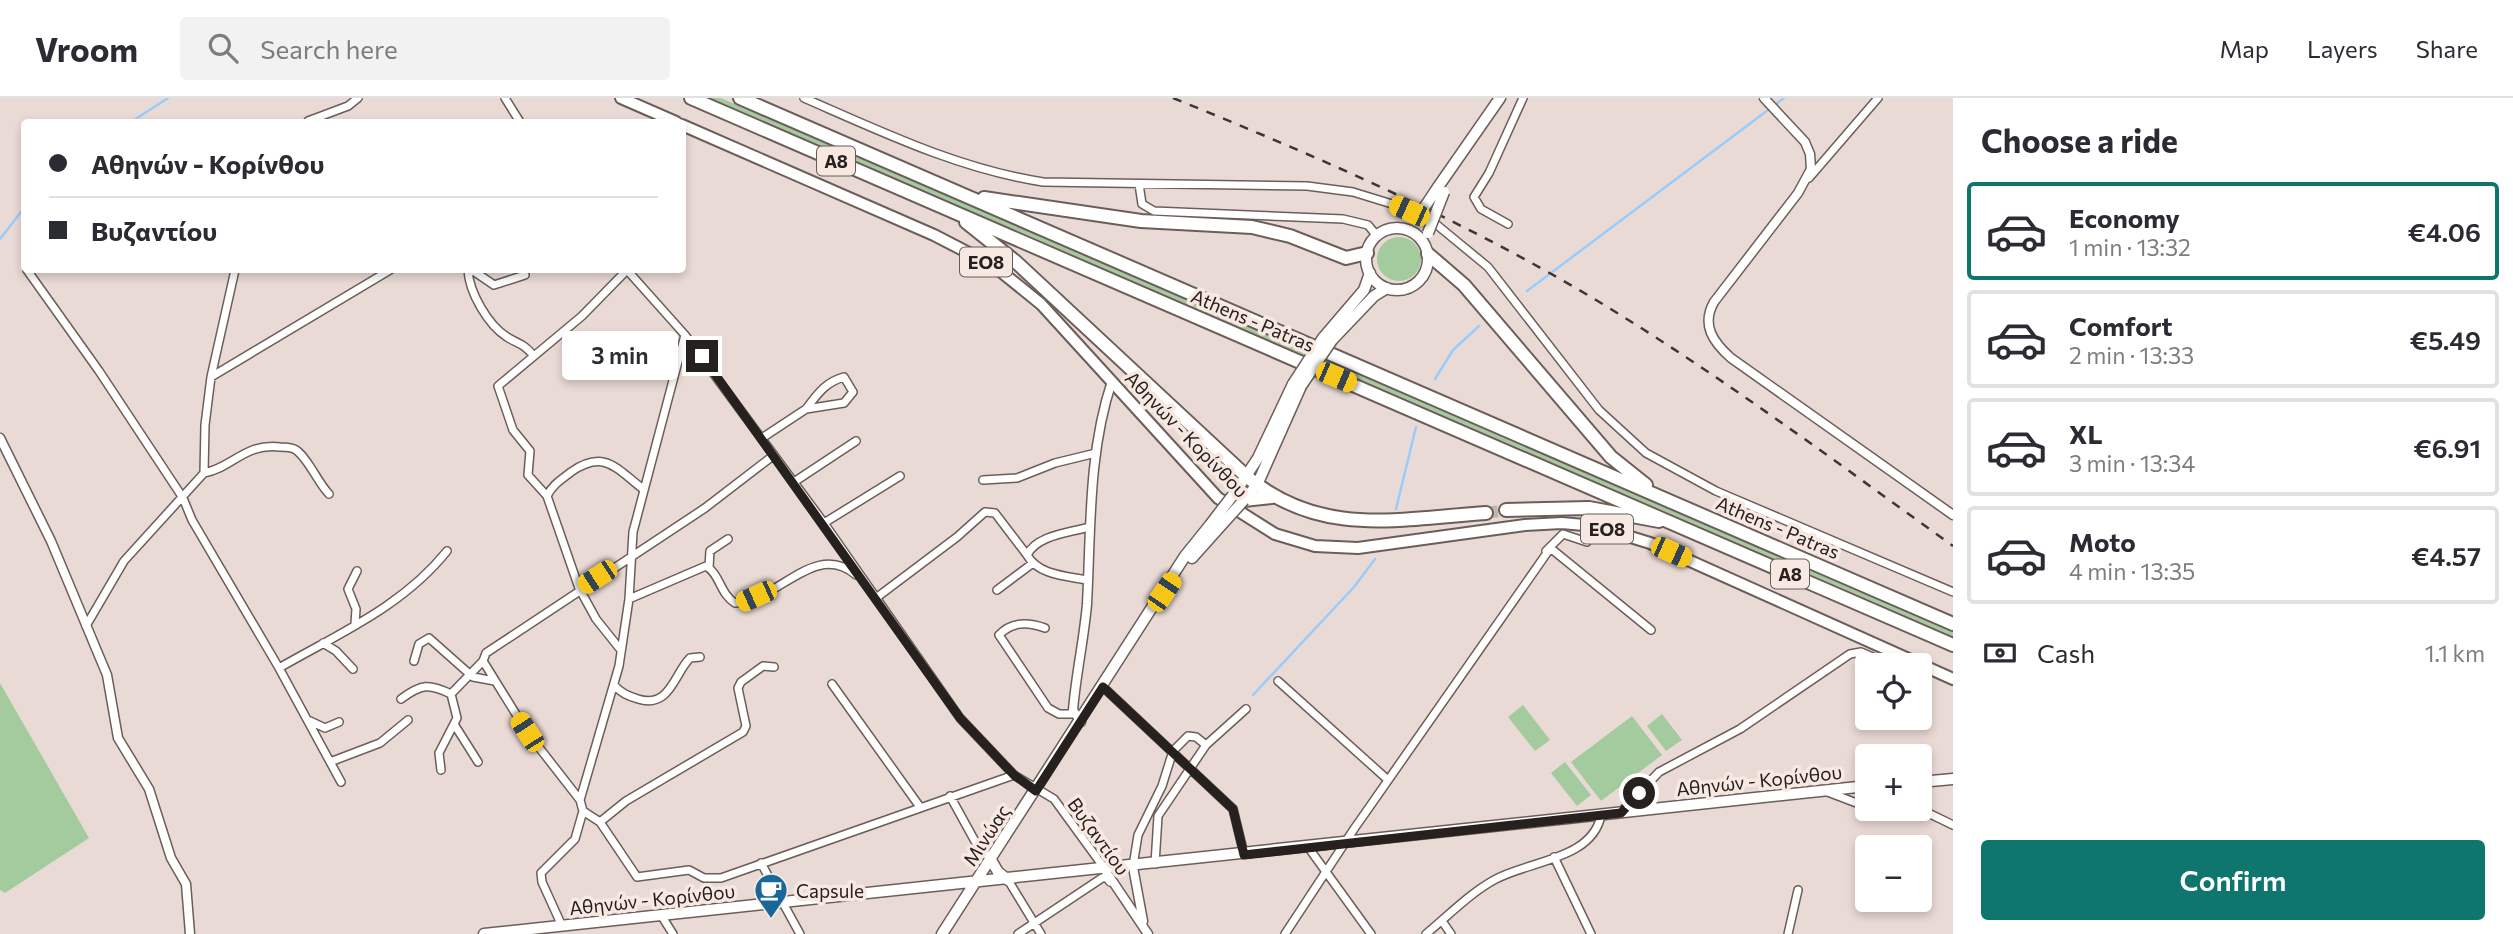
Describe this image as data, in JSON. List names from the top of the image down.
{
  "streets": {
    "highway": ["Α8", "Athens - Patras"],
    "main road": ["ΕΟ8", "Αθηνών - Κορίνθου", "Μινώας"],
    "street": ["Βυζαντίου"]
  },
  "crossings": [
    ["Αθηνών - Κορίνθου", "Μινώας"],
    ["Αθηνών - Κορίνθου", "Βυζαντίου"],
    ["Μινώας", "Βυζαντίου"]
  ],
  "places": {
    "cafe": ["Capsule"]
  },
  "page": {
    "header": "Vroom",
    "search": "Search here",
    "nav": ["Map", "Layers", "Share"],
    "heading": "Choose a ride",
    "banner": ["Αθηνών - Κορίνθου", "Βυζαντίου"],
    "list": [
      {
        "name": "Economy",
        "note": "1 min · 13:32",
        "value": "€4.06"
      },
      {
        "name": "Comfort",
        "note": "2 min · 13:33",
        "value": "€5.49"
      },
      {
        "name": "XL",
        "note": "3 min · 13:34",
        "value": "€6.91"
      },
      {
        "name": "Moto",
        "note": "4 min · 13:35",
        "value": "€4.57"
      }
    ],
    "bubble": "3 min",
    "pay": ["Cash", "1.1 km"],
    "map_buttons": ["+", "−"],
    "buttons": "Confirm"
  }
}
